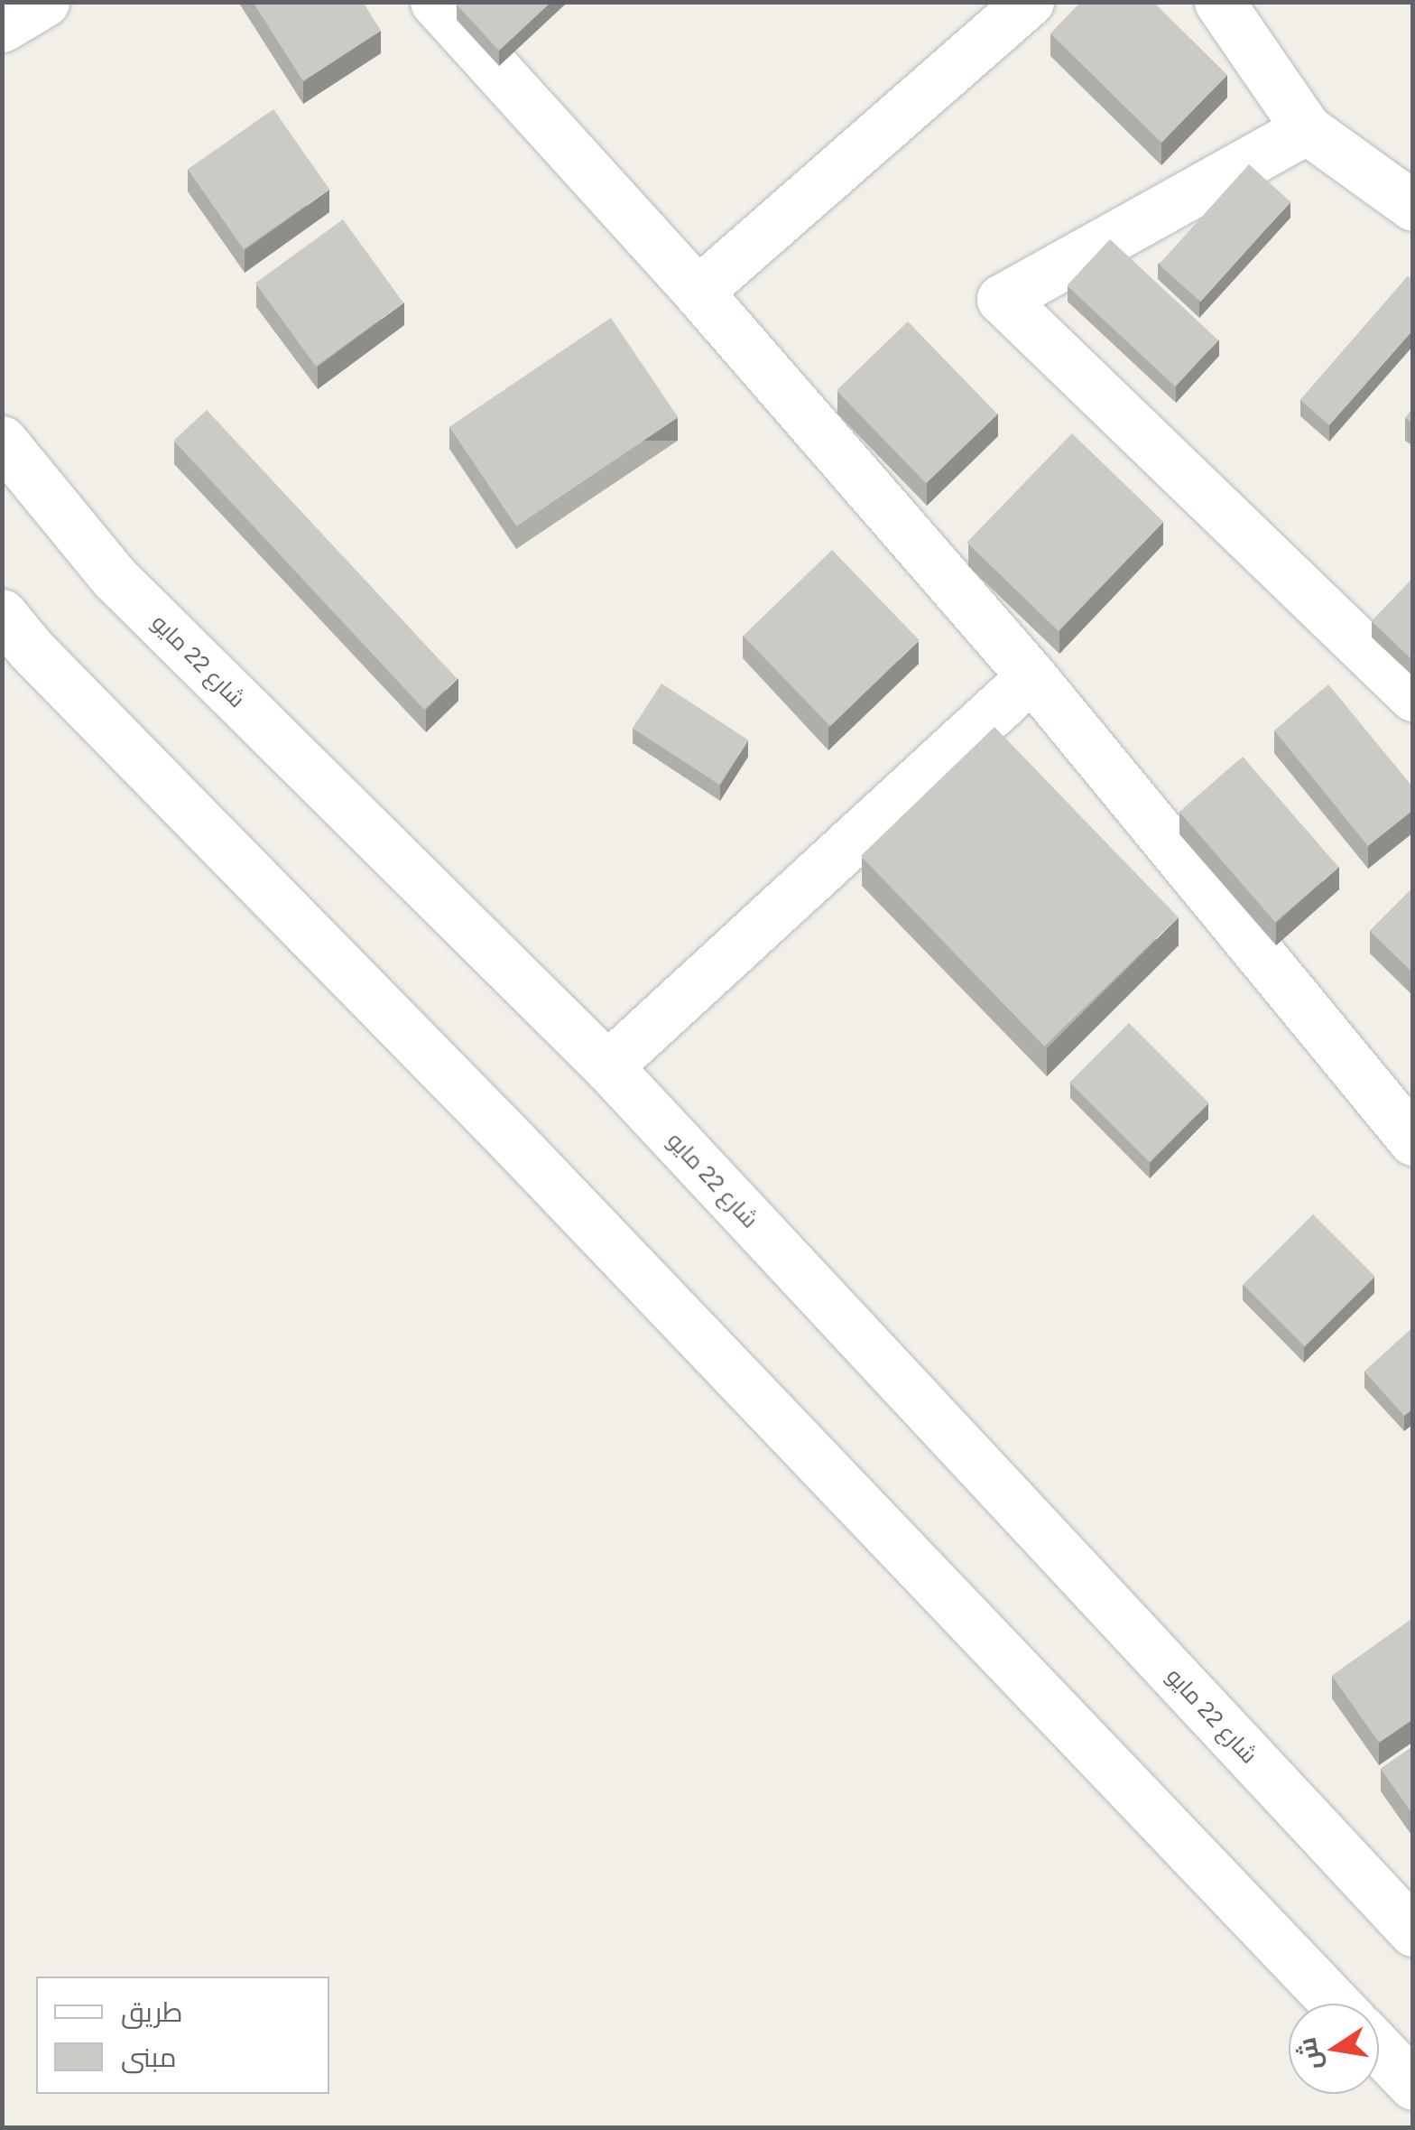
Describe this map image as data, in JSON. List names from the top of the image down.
{
  "streets": {
    "main road": ["شارع 22 مايو"]
  },
  "legend": ["طريق", "مبنى"],
  "north": "left"
}
